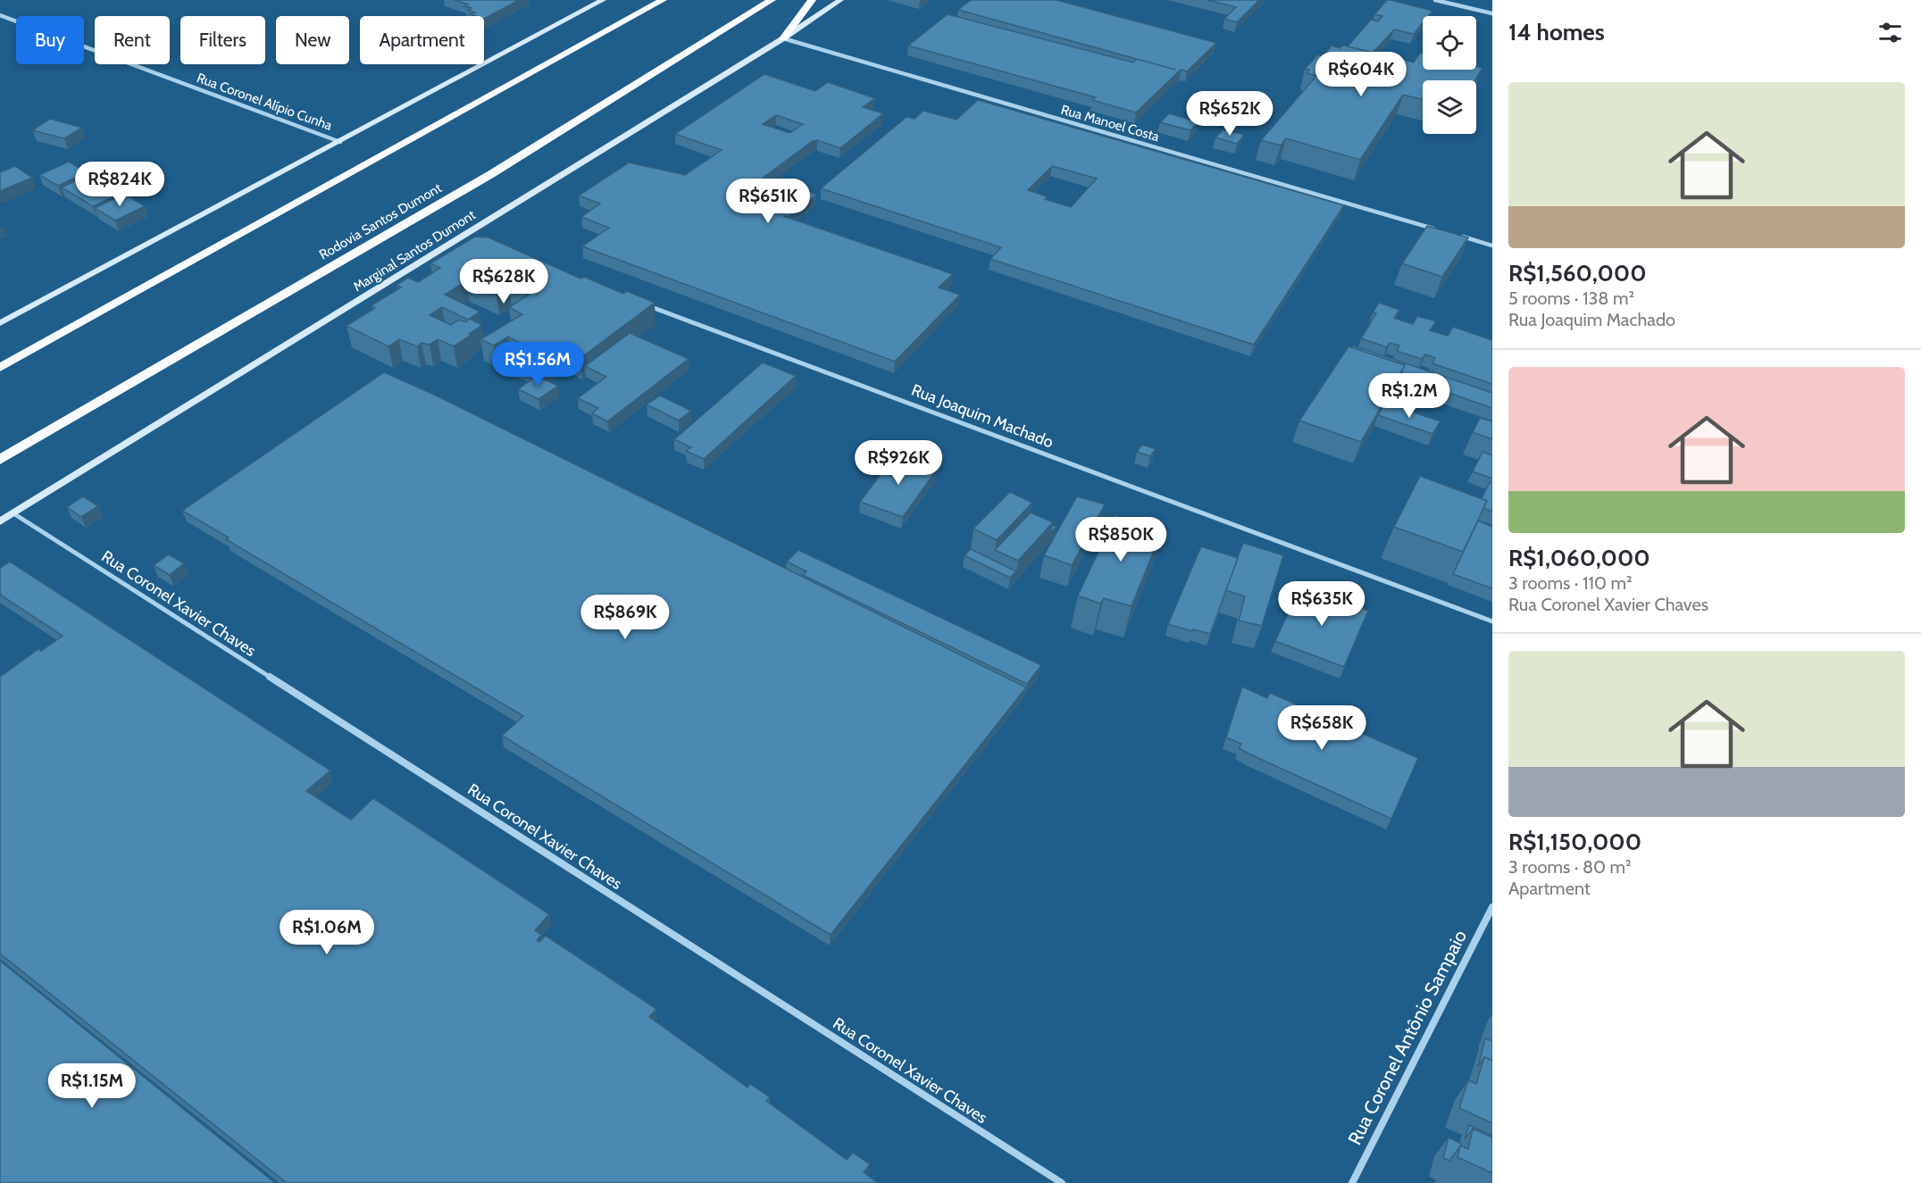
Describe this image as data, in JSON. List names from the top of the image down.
{
  "streets": {
    "highway": ["Rodovia Santos Dumont"],
    "main road": ["Marginal Santos Dumont"],
    "street": [
      "Rua Coronel Alípio Cunha",
      "Rua Manoel Costa",
      "Rua Joaquim Machado",
      "Rua Coronel Xavier Chaves",
      "Rua Coronel Antônio Sampaio"
    ]
  },
  "crossings": [
    ["Rua Manoel Costa", "Marginal Santos Dumont"],
    ["Marginal Santos Dumont", "Rua Coronel Xavier Chaves"]
  ],
  "page": {
    "heading": "14 homes",
    "chip": [
      "Buy",
      "Rent",
      "Filters",
      "New",
      "Apartment"
    ],
    "price": [
      "R$604K",
      "R$652K",
      "R$824K",
      "R$651K",
      "R$628K",
      "R$1.56M",
      "R$1.2M",
      "R$926K",
      "R$850K",
      "R$635K",
      "R$869K",
      "R$658K",
      "R$1.06M",
      "R$1.15M"
    ],
    "list": [
      {
        "name": "R$1,560,000",
        "note": "5 rooms · 138 m² · Rua Joaquim Machado"
      },
      {
        "name": "R$1,060,000",
        "note": "3 rooms · 110 m² · Rua Coronel Xavier Chaves"
      },
      {
        "name": "R$1,150,000",
        "note": "3 rooms · 80 m² · Apartment"
      }
    ]
  }
}
